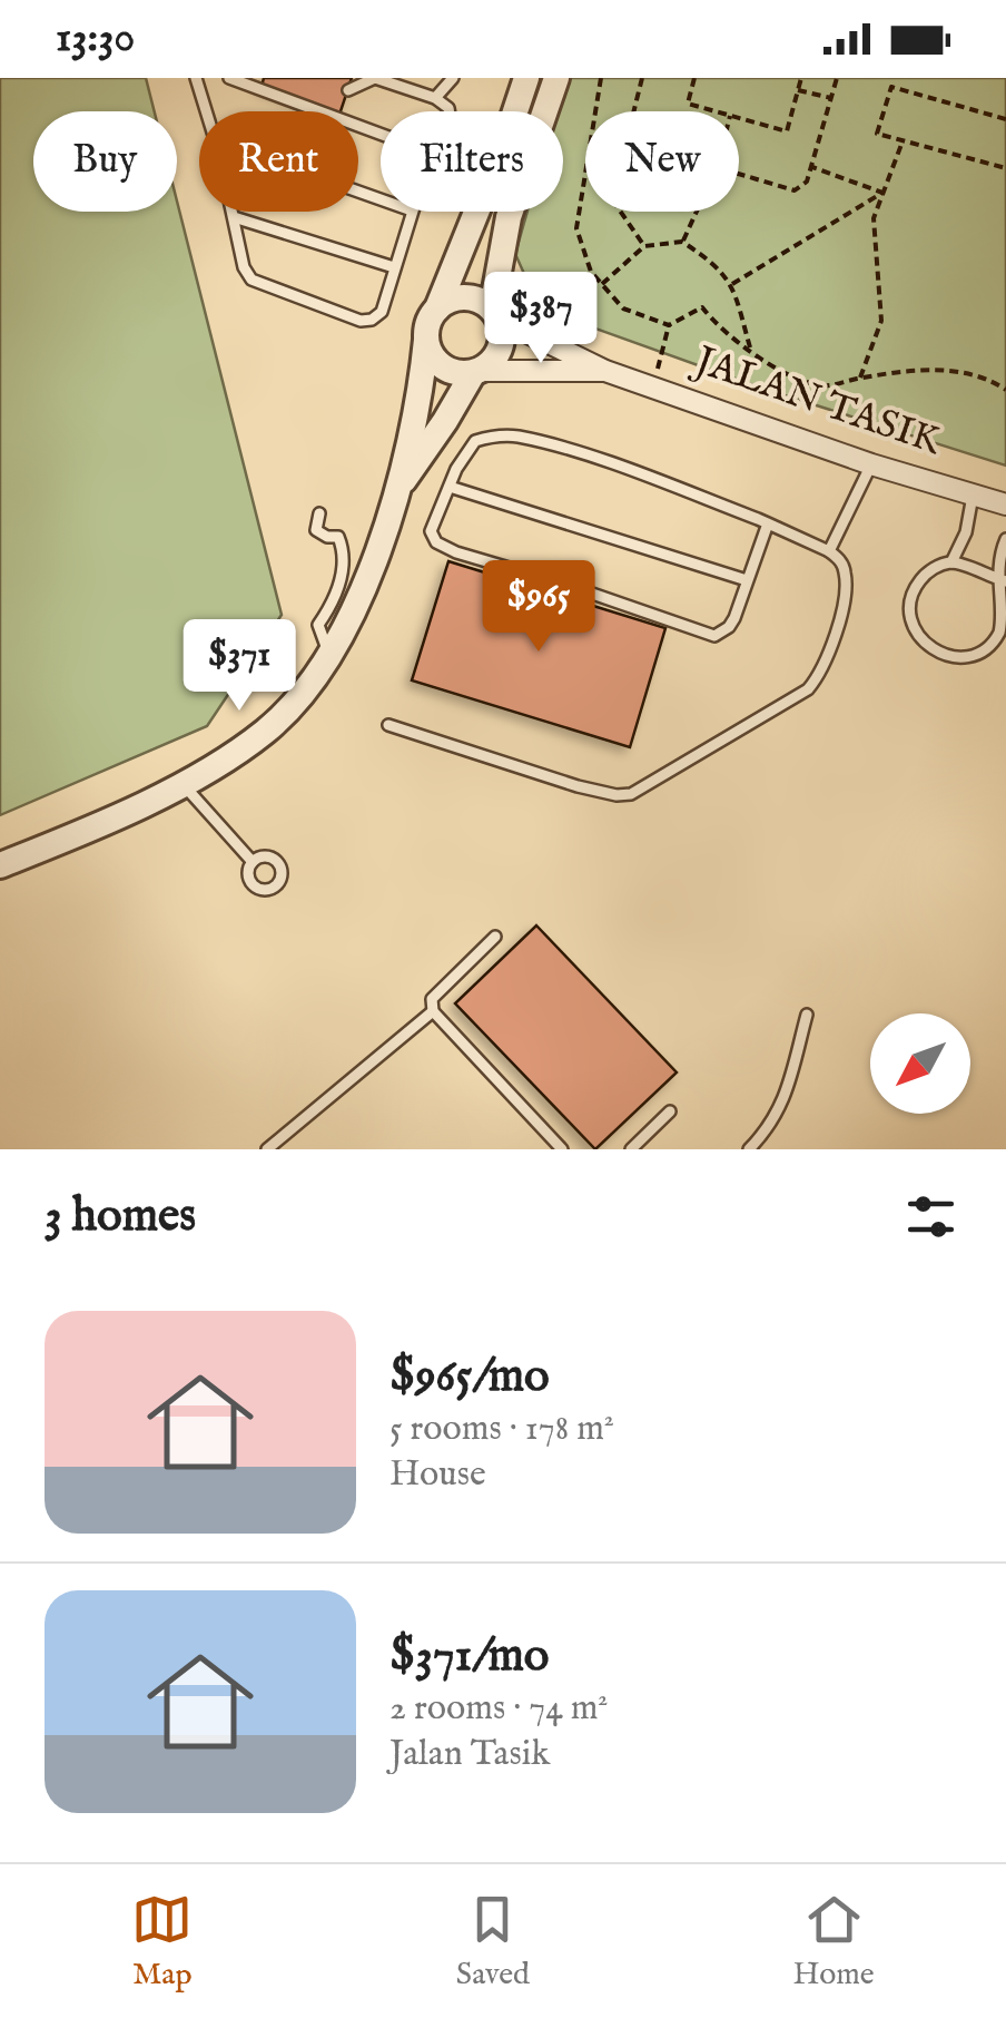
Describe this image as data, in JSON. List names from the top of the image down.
{
  "streets": {
    "street": ["JALAN TASIK"]
  },
  "north": "bottom left",
  "page": {
    "status": "13:30",
    "chip": [
      "Buy",
      "Rent",
      "Filters",
      "New"
    ],
    "price": ["$387", "$965", "$371"],
    "heading": "3 homes",
    "list": [
      {
        "name": "$965/mo",
        "note": "5 rooms · 178 m² · House"
      },
      {
        "name": "$371/mo",
        "note": "2 rooms · 74 m² · Jalan Tasik"
      }
    ],
    "tabs": ["Map", "Saved", "Home"]
  }
}
